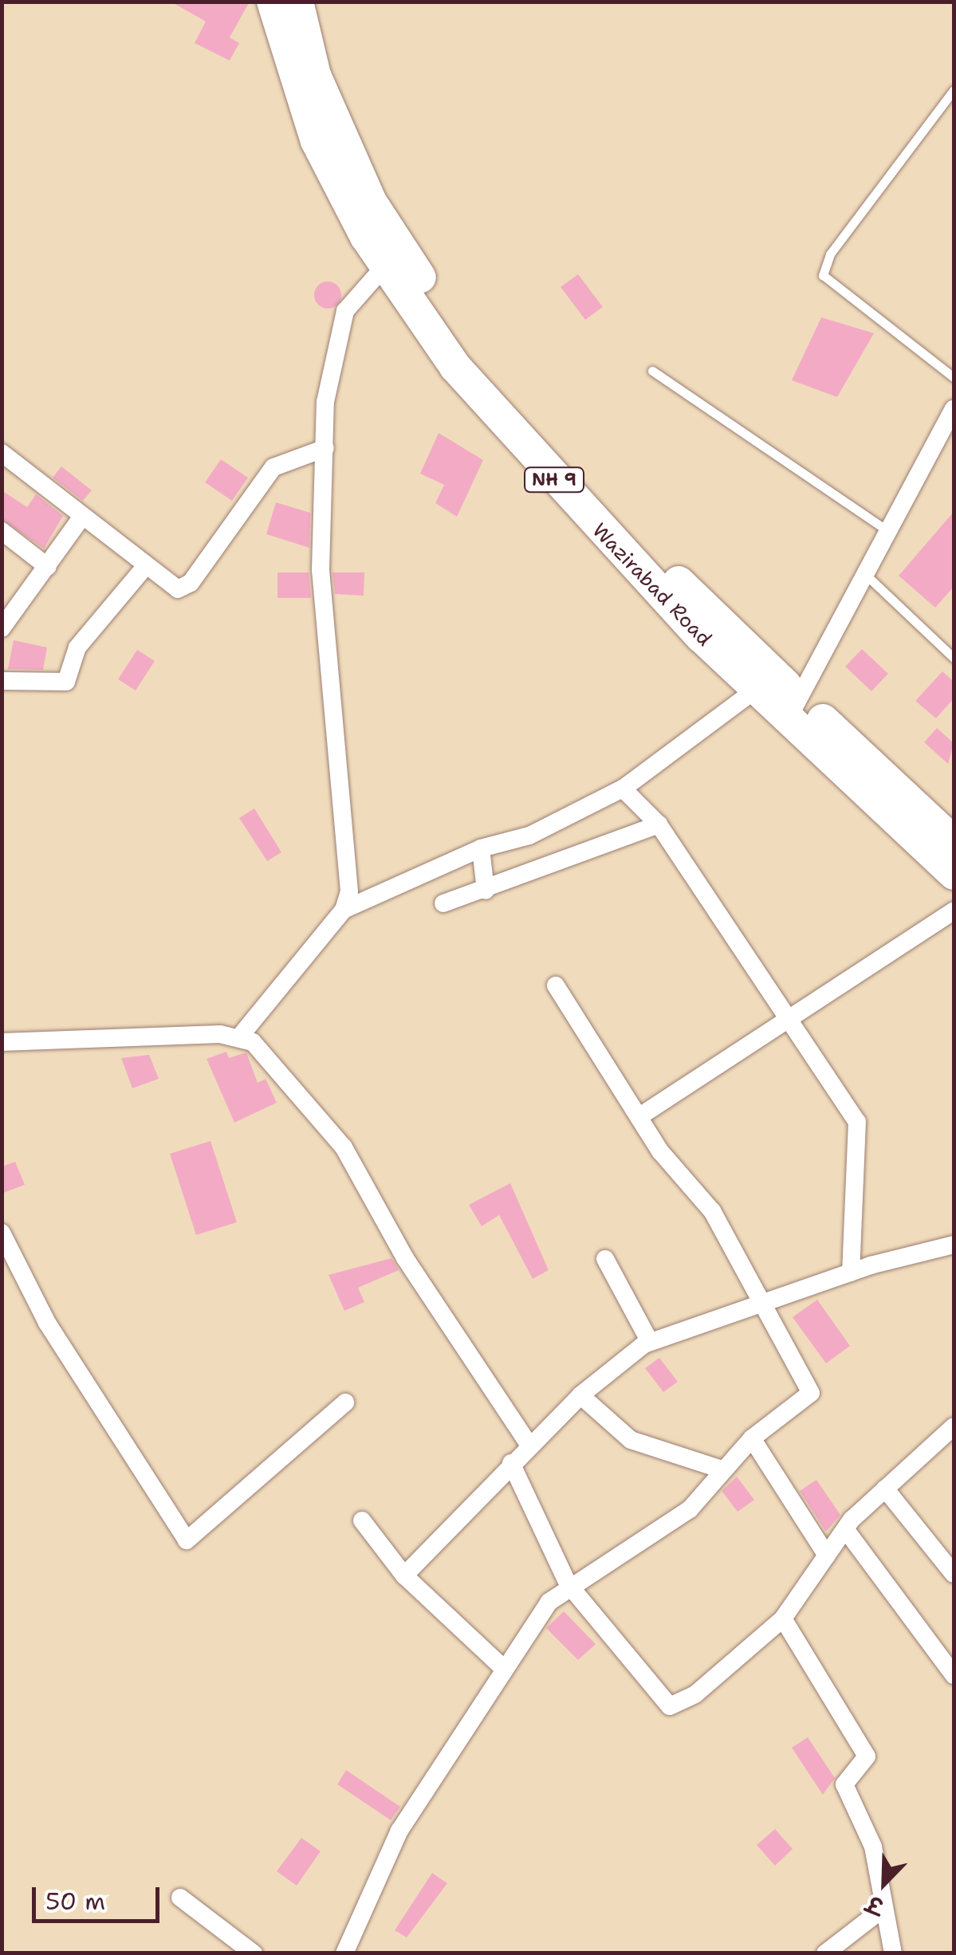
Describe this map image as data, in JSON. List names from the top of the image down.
{
  "streets": {
    "highway": ["NH 9", "Wazirabad Road"]
  },
  "scale_bar": "50 m",
  "north": "bottom left"
}
